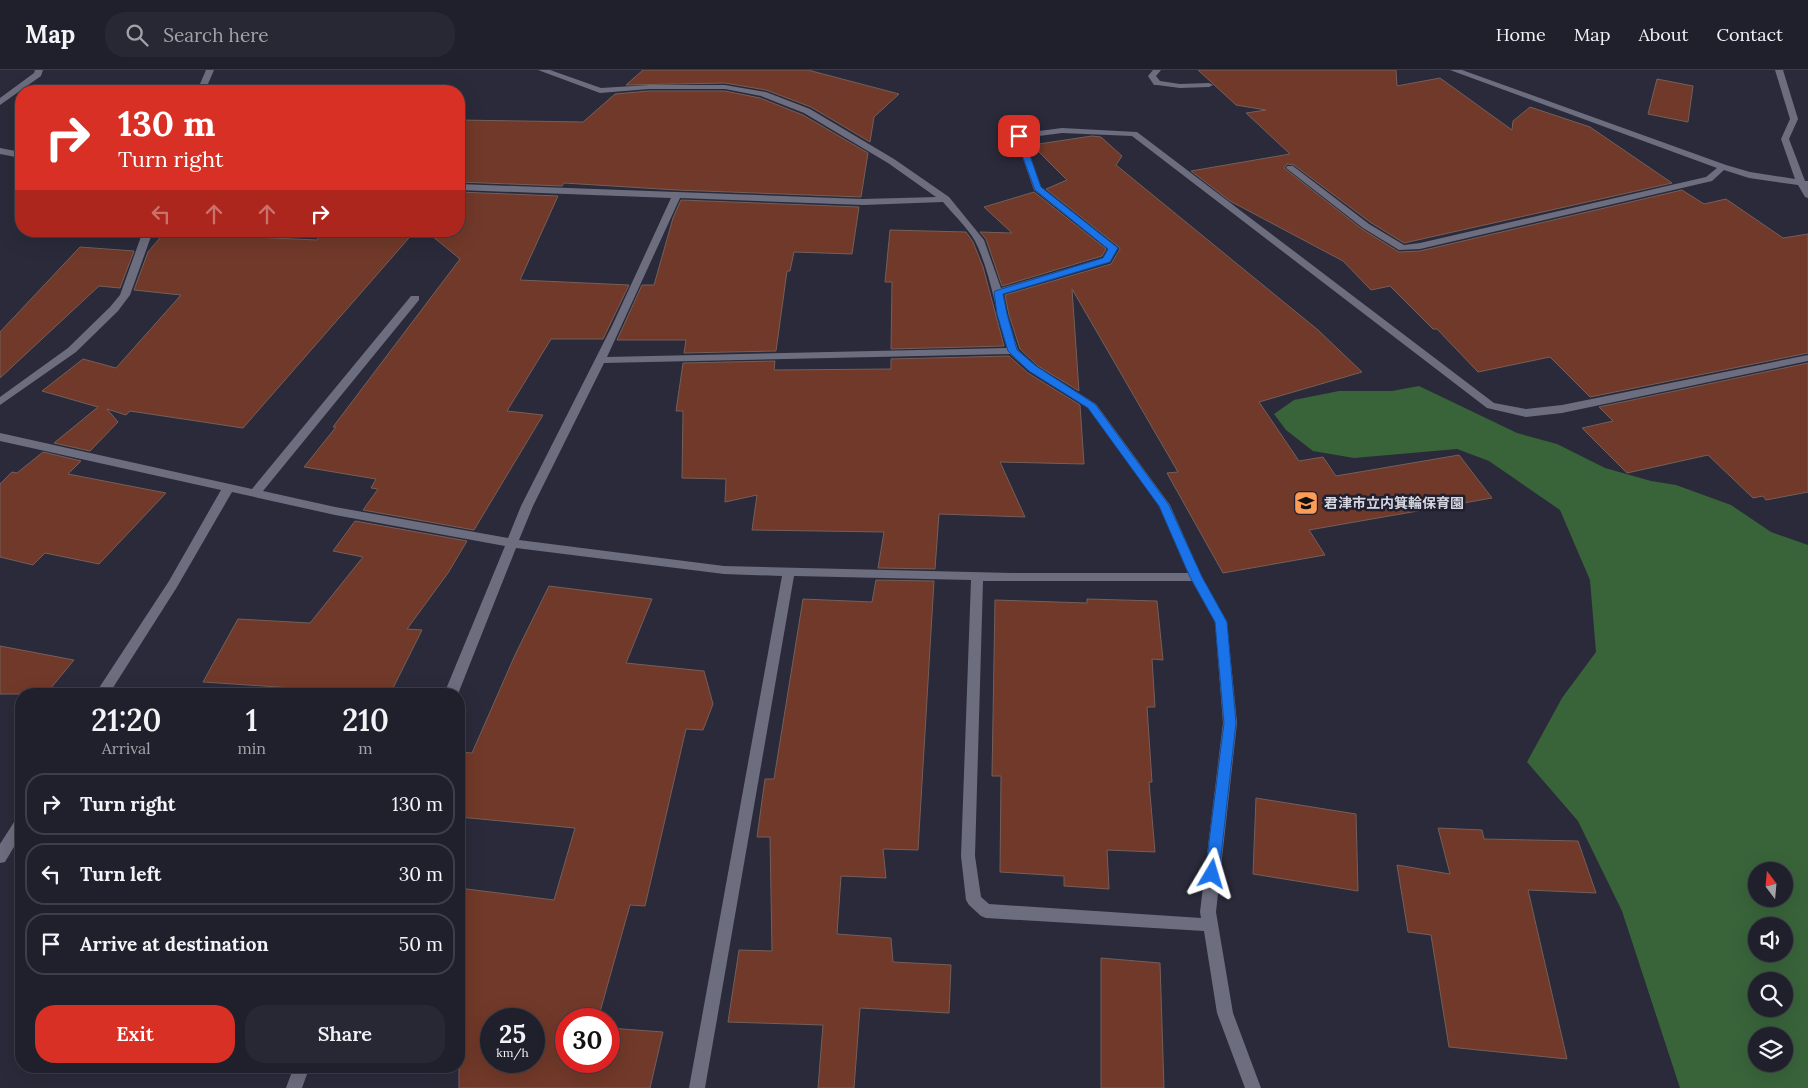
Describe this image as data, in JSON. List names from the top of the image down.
{
  "places": {
    "school or university": ["君津市立内箕輪保育園"]
  },
  "north": "top",
  "page": {
    "header": "Map",
    "search": "Search here",
    "nav": [
      "Home",
      "Map",
      "About",
      "Contact"
    ],
    "turn": ["130 m", "Turn right"],
    "eta": [
      "21:20",
      "Arrival",
      "1",
      "min",
      "210",
      "m"
    ],
    "list": [
      {
        "name": "Turn right",
        "value": "130 m"
      },
      {
        "name": "Turn left",
        "value": "30 m"
      },
      {
        "name": "Arrive at destination",
        "value": "50 m"
      }
    ],
    "buttons": ["Exit", "Share"],
    "speed": "25 km/h",
    "limit": "30"
  }
}
